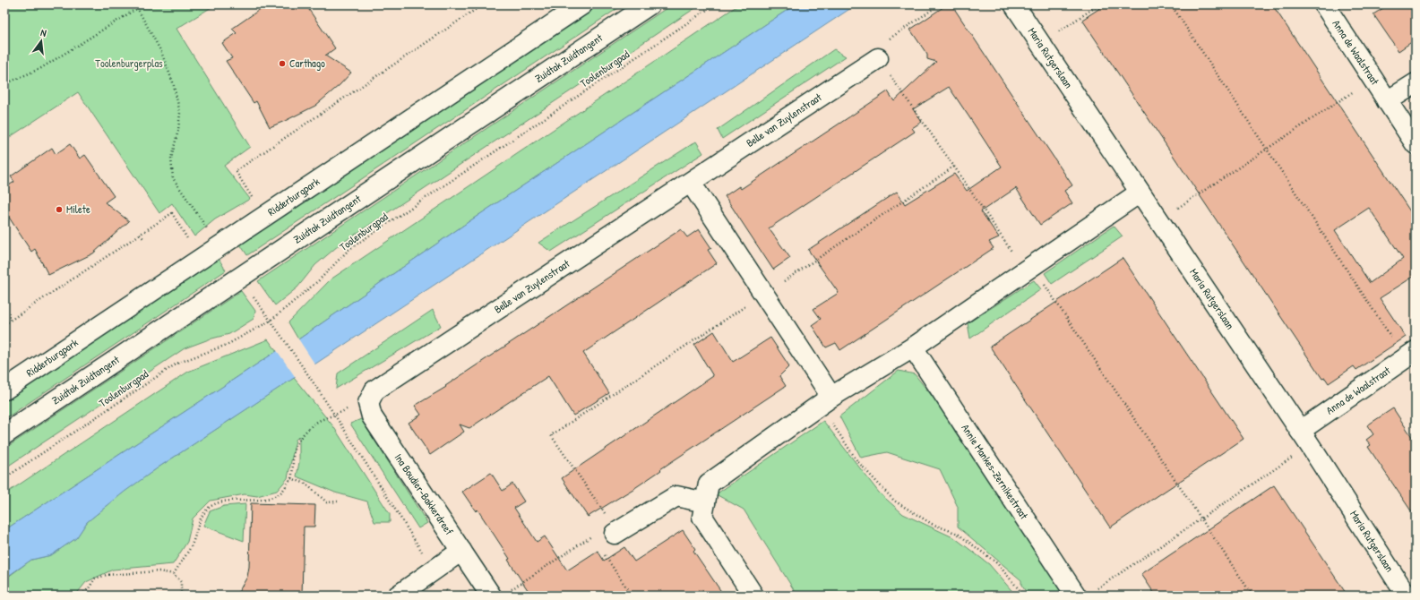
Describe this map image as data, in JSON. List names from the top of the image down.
{
  "streets": {
    "street": [
      "Anna de Waalstraat",
      "Zuidtak Zuidtangent",
      "Maria Rutgerslaan",
      "Belle van Zuylenstraat",
      "Ridderburgpark",
      "Annie Mankes-Zernikestraat",
      "Ina Boudier-Bakkerdreef"
    ],
    "path": ["Toolenburgpad"]
  },
  "crossings": [
    ["Anna de Waalstraat", "Maria Rutgerslaan"],
    ["Belle van Zuylenstraat", "Ina Boudier-Bakkerdreef"]
  ],
  "parks": ["Toolenburgerplas"],
  "places": ["Carthago", "Milete"],
  "north": "top"
}
